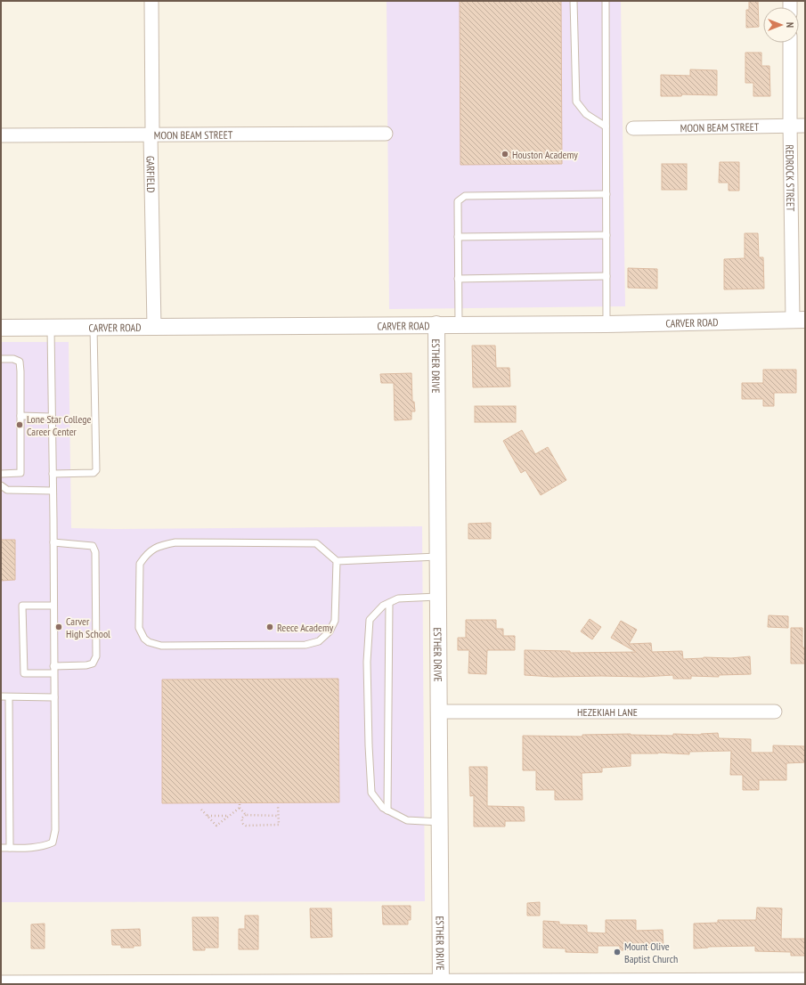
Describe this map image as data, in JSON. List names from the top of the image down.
{
  "streets": {
    "street": [
      "MOON BEAM STREET",
      "GARFIELD",
      "REDROCK STREET",
      "CARVER ROAD",
      "ESTHER DRIVE",
      "HEZEKIAH LANE"
    ]
  },
  "crossings": [
    ["MOON BEAM STREET", "GARFIELD"],
    ["MOON BEAM STREET", "REDROCK STREET"],
    ["GARFIELD", "CARVER ROAD"],
    ["REDROCK STREET", "CARVER ROAD"],
    ["CARVER ROAD", "ESTHER DRIVE"],
    ["ESTHER DRIVE", "HEZEKIAH LANE"]
  ],
  "places": [
    "Houston Academy",
    "Lone Star College Career Center",
    "Carver High School",
    "Reece Academy",
    "Mount Olive Baptist Church"
  ],
  "north": "right"
}
